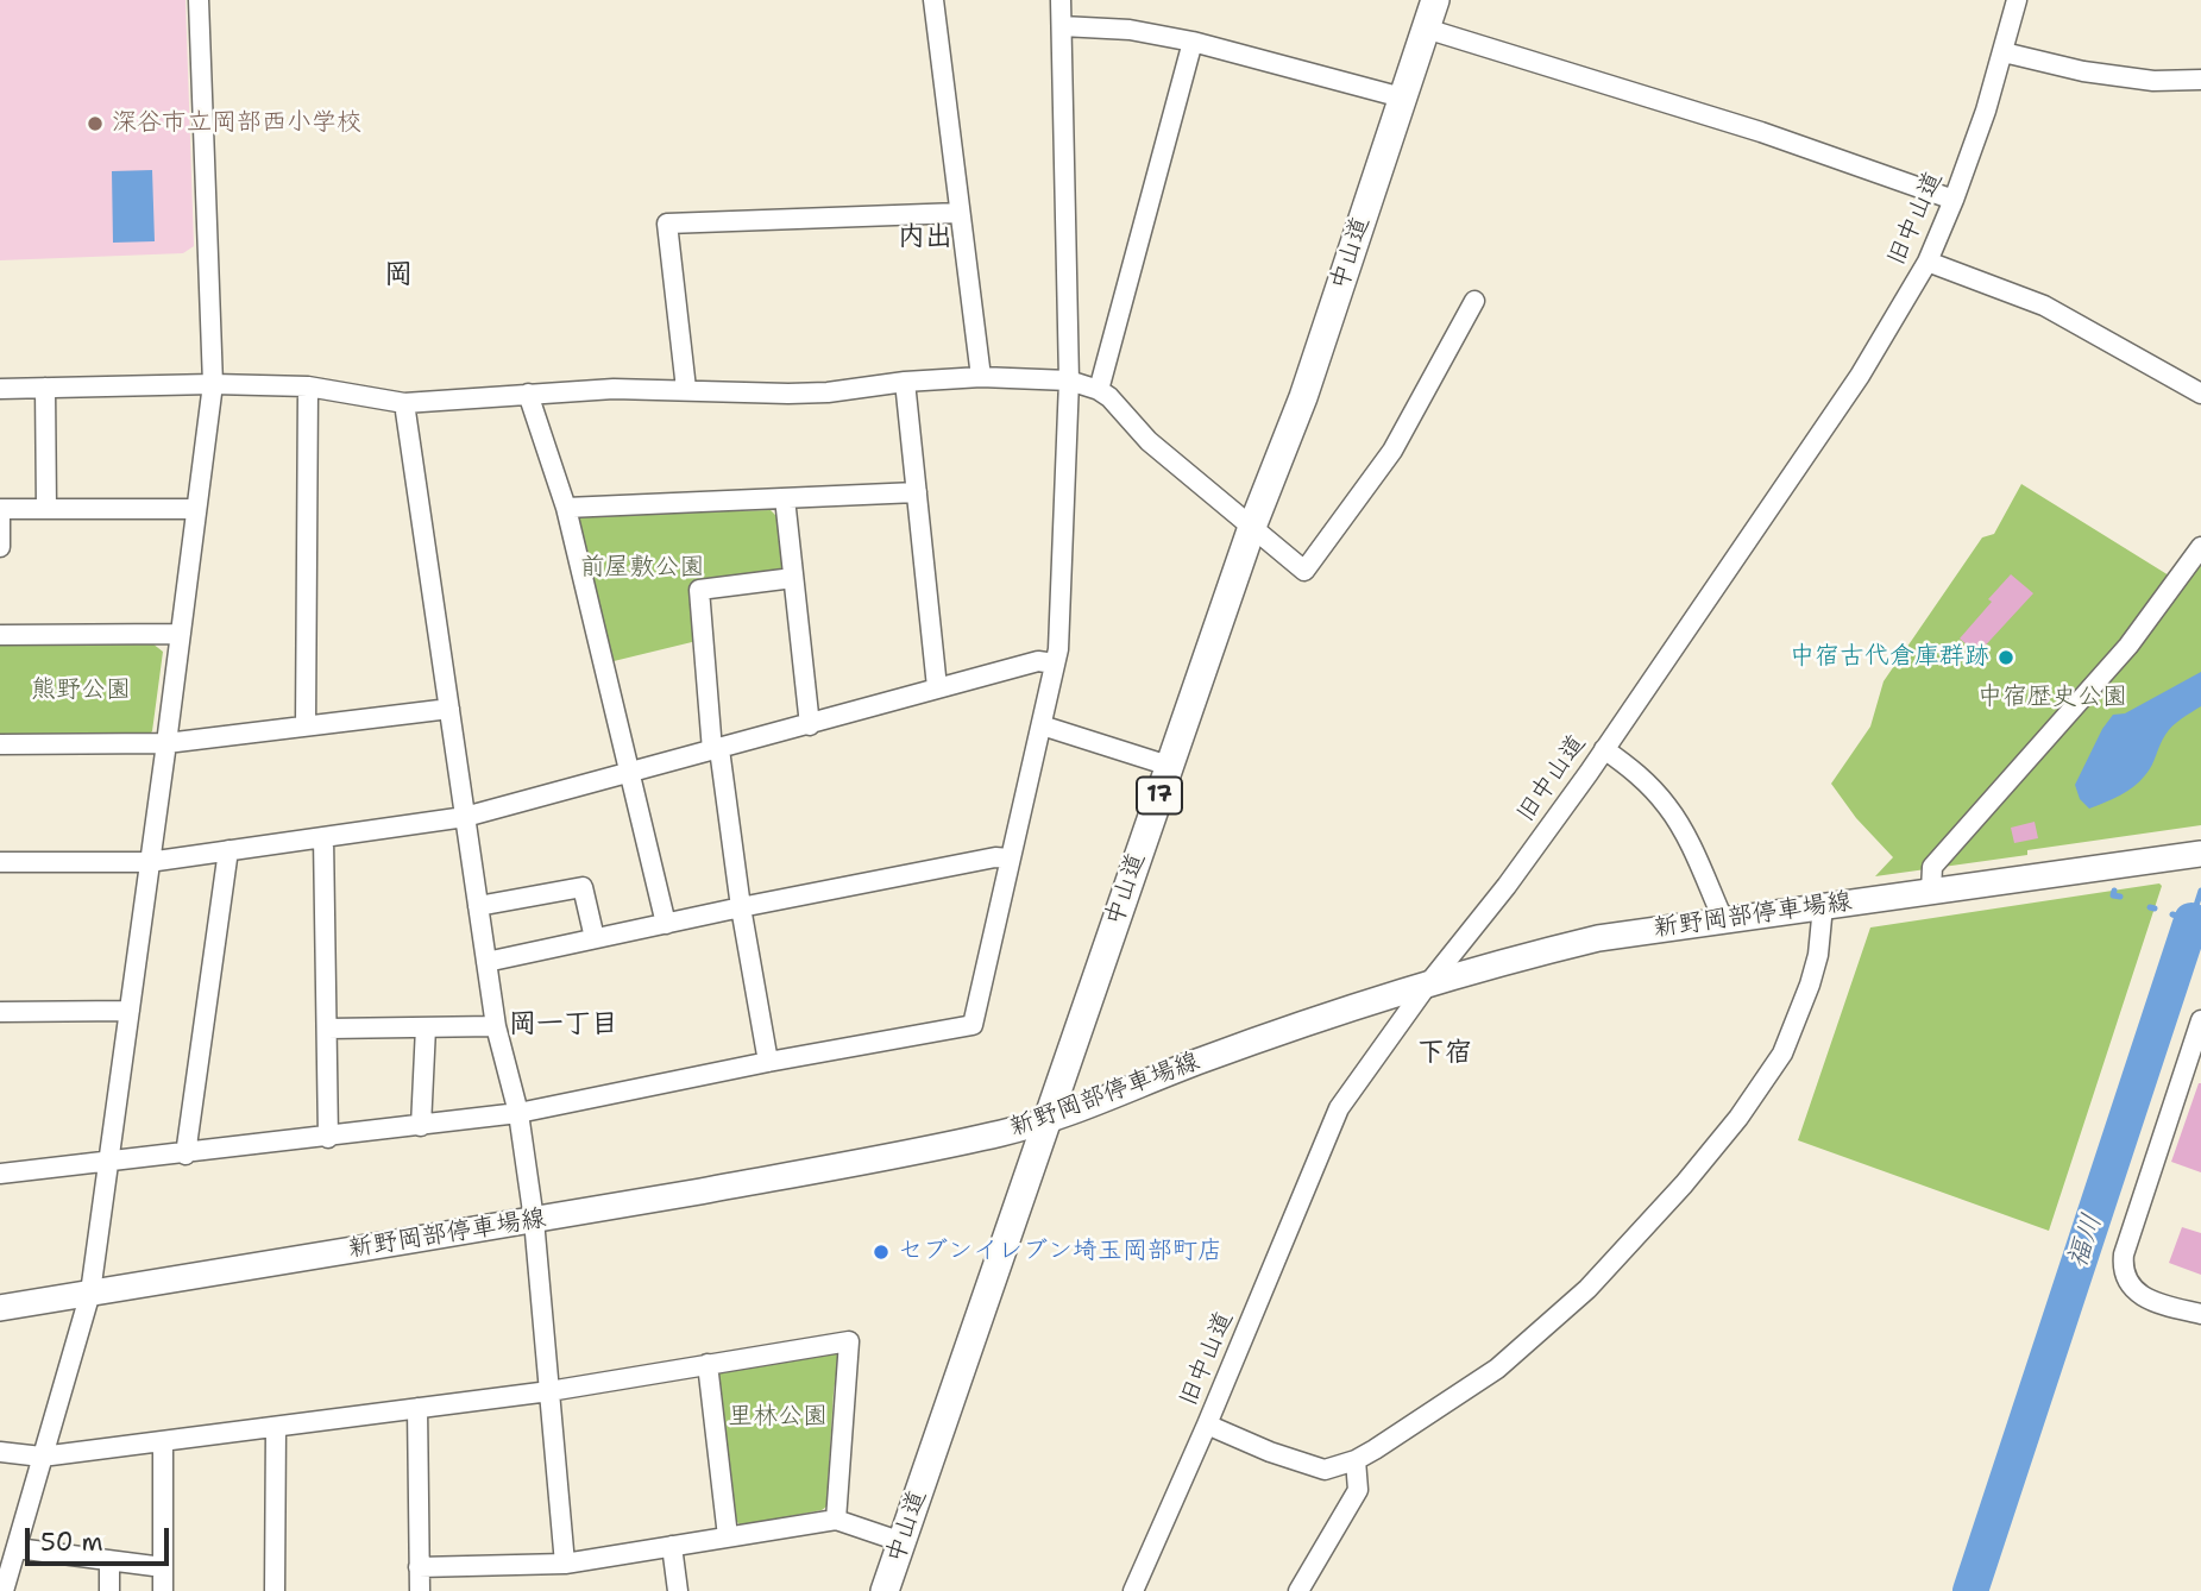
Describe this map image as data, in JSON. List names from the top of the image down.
{
  "streets": {
    "highway": ["中山道", "17"],
    "main road": ["新野岡部停車場線"],
    "street": ["旧中山道"]
  },
  "crossings": [
    ["旧中山道", "新野岡部停車場線"],
    ["中山道", "新野岡部停車場線"]
  ],
  "districts": [
    "内出",
    "岡",
    "岡一丁目",
    "下宿"
  ],
  "water": ["福川"],
  "parks": [
    "前屋敷公園",
    "熊野公園",
    "中宿歴史公園",
    "里林公園"
  ],
  "places": ["深谷市立岡部西小学校", "中宿古代倉庫群跡", "セブンイレブン埼玉岡部町店"],
  "scale_bar": "50 m"
}
